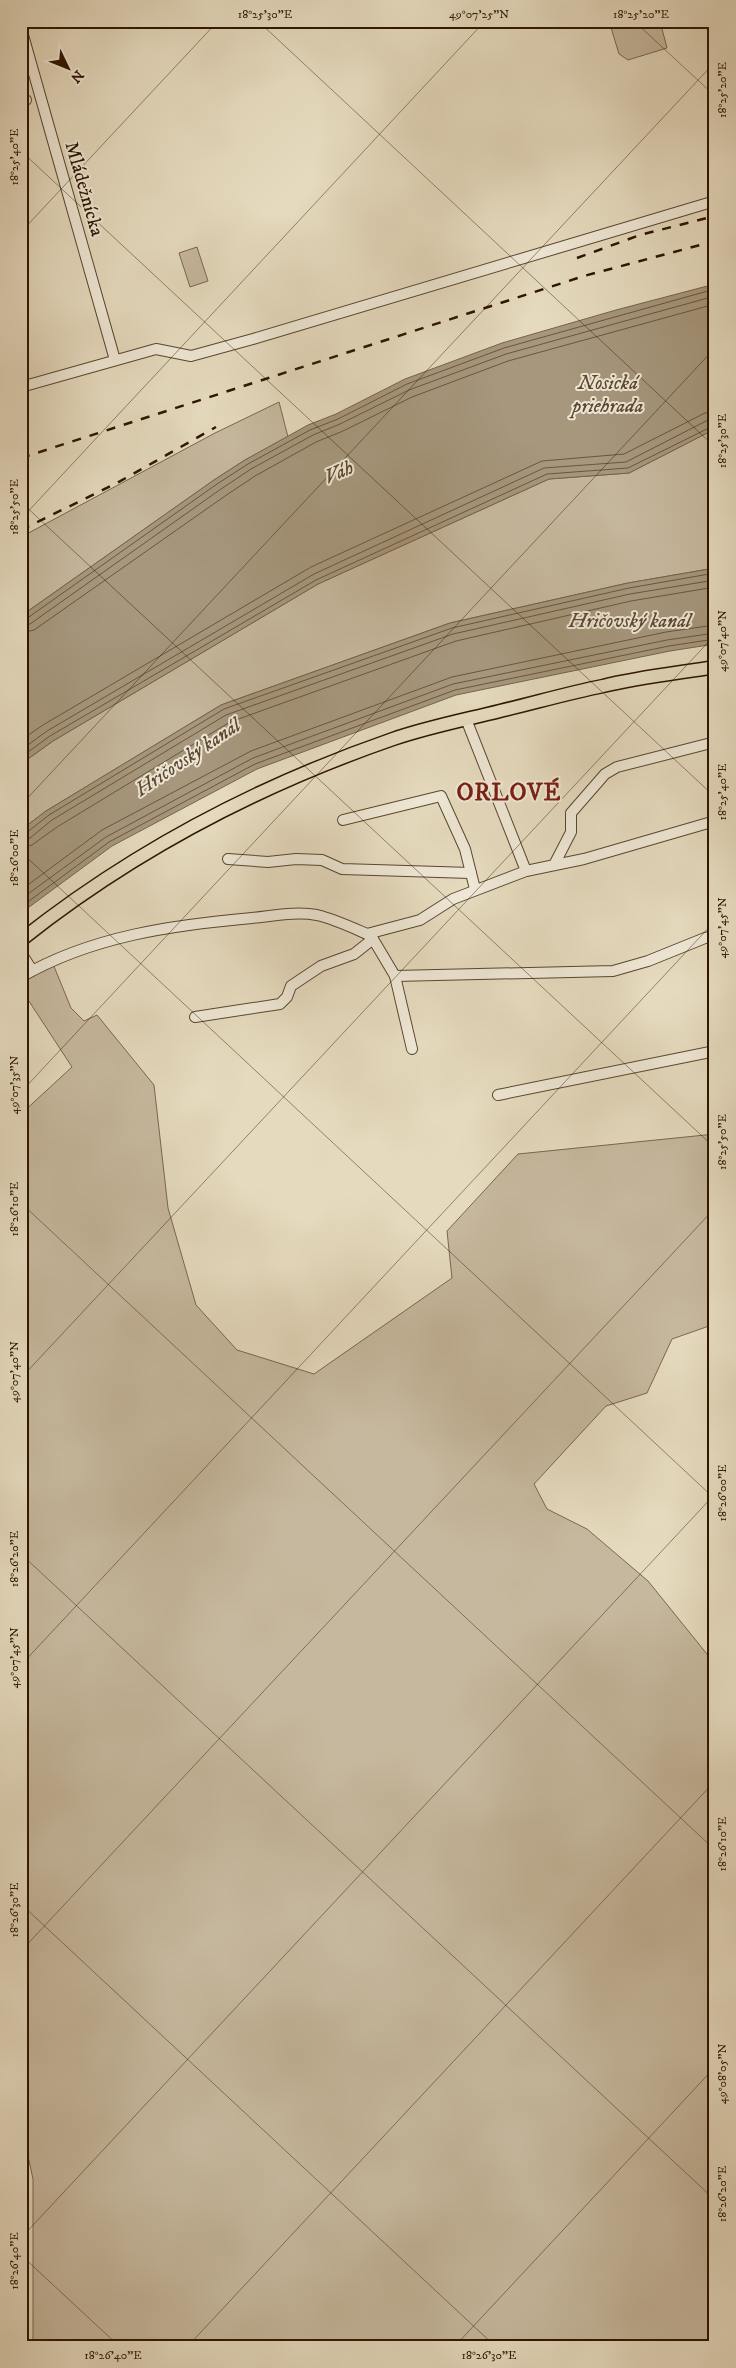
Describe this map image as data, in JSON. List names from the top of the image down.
{
  "streets": {
    "street": ["Mládežnícka"]
  },
  "districts": ["ORLOVÉ"],
  "water": ["Nosická priehrada", "Váh", "Hričovský kanál"],
  "north": "bottom right",
  "coordinates": [
    "18°25'30\"E",
    "49°07'25\"N",
    "18°25'20\"E",
    "18°25'40\"E",
    "18°25'50\"E",
    "49°07'40\"N",
    "18°26'00\"E",
    "49°07'45\"N",
    "49°07'35\"N",
    "18°26'10\"E",
    "18°26'20\"E",
    "18°26'30\"E",
    "49°08'05\"N",
    "18°26'40\"E"
  ]
}
